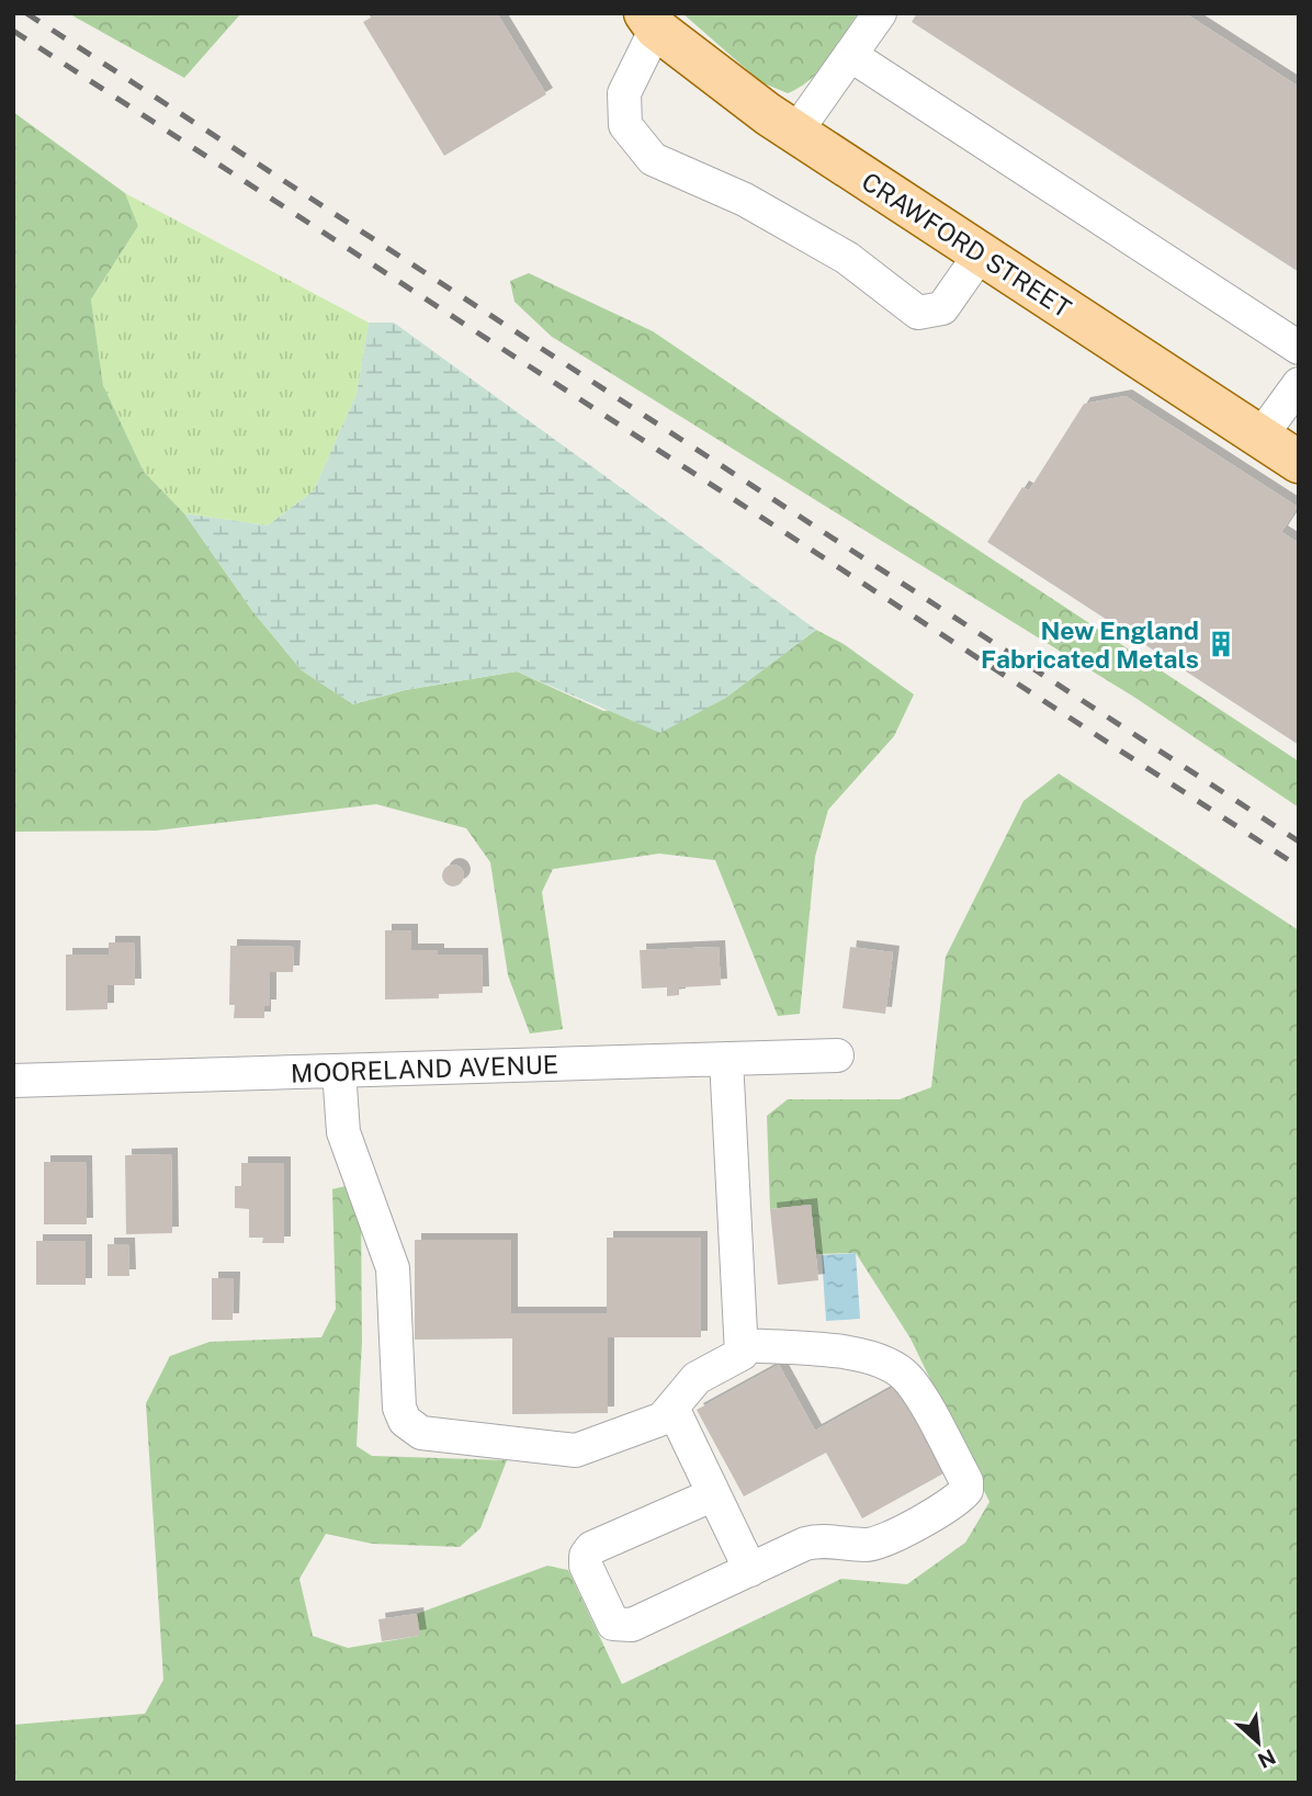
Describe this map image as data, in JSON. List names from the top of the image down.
{
  "streets": {
    "main road": ["CRAWFORD STREET"],
    "street": ["MOORELAND AVENUE"]
  },
  "places": {
    "building": ["New England Fabricated Metals"]
  },
  "north": "bottom right"
}
